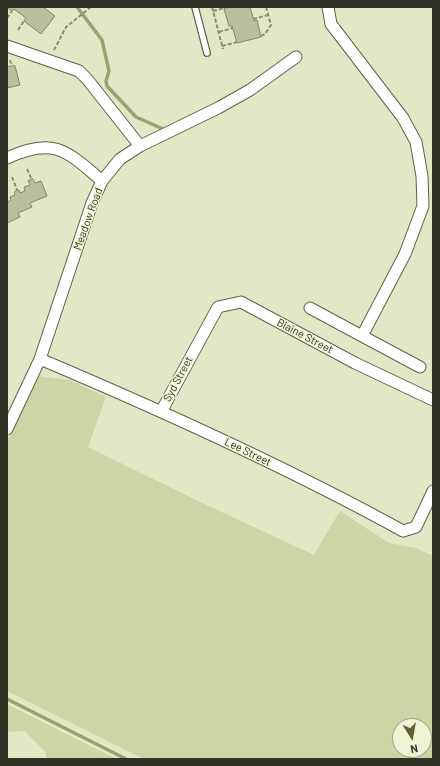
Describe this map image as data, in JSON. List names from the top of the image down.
{
  "streets": {
    "street": [
      "Meadow Road",
      "Blaine Street",
      "Syd Street",
      "Lee Street"
    ]
  },
  "crossings": [
    ["Meadow Road", "Lee Street"],
    ["Blaine Street", "Syd Street"],
    ["Syd Street", "Lee Street"]
  ],
  "north": "bottom"
}
